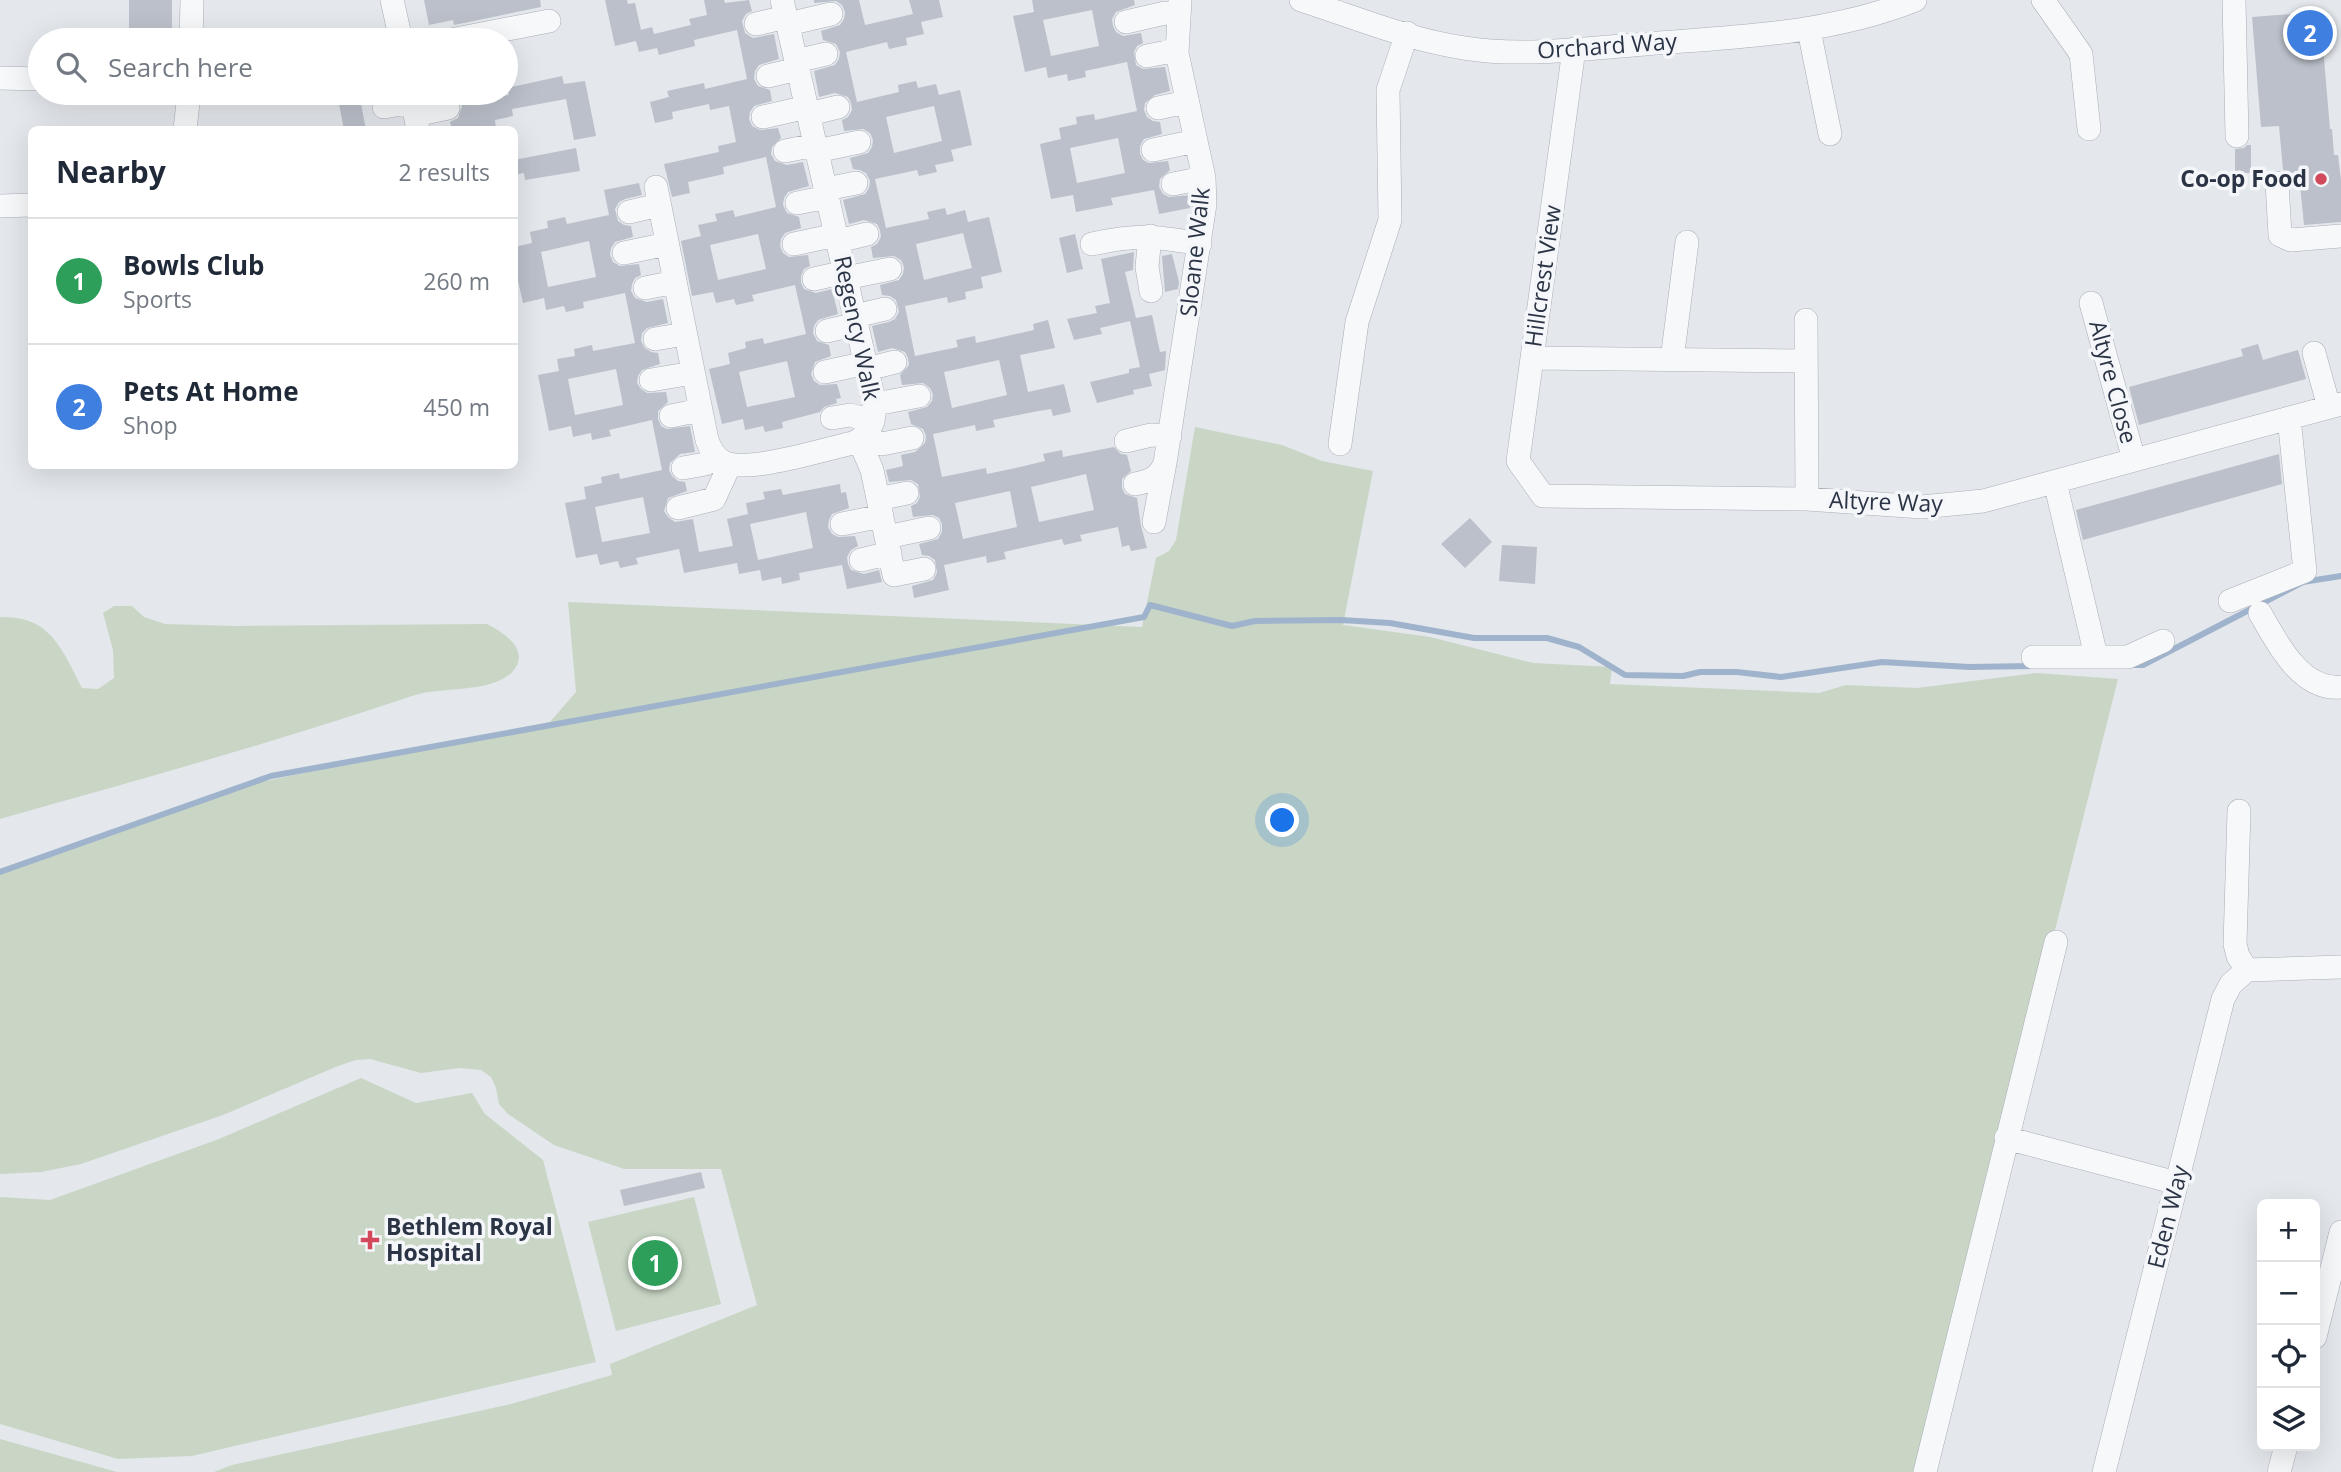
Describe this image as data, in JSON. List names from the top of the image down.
{
  "streets": {
    "street": [
      "Orchard Way",
      "Sloane Walk",
      "Hillcrest View",
      "Regency Walk",
      "Altyre Close",
      "Altyre Way",
      "Eden Way"
    ]
  },
  "crossings": [
    ["Orchard Way", "Hillcrest View"],
    ["Hillcrest View", "Altyre Way"],
    ["Altyre Close", "Altyre Way"]
  ],
  "places": {
    "other": ["Co-op Food"],
    "health": ["Bethlem Royal Hospital"]
  },
  "page": {
    "pins": ["2", "1"],
    "search": "Search here",
    "heading": ["Nearby", "2 results"],
    "list": [
      {
        "mark": "1",
        "name": "Bowls Club",
        "note": "Sports",
        "value": "260 m"
      },
      {
        "mark": "2",
        "name": "Pets At Home",
        "note": "Shop",
        "value": "450 m"
      }
    ],
    "map_buttons": ["+", "−"]
  }
}
